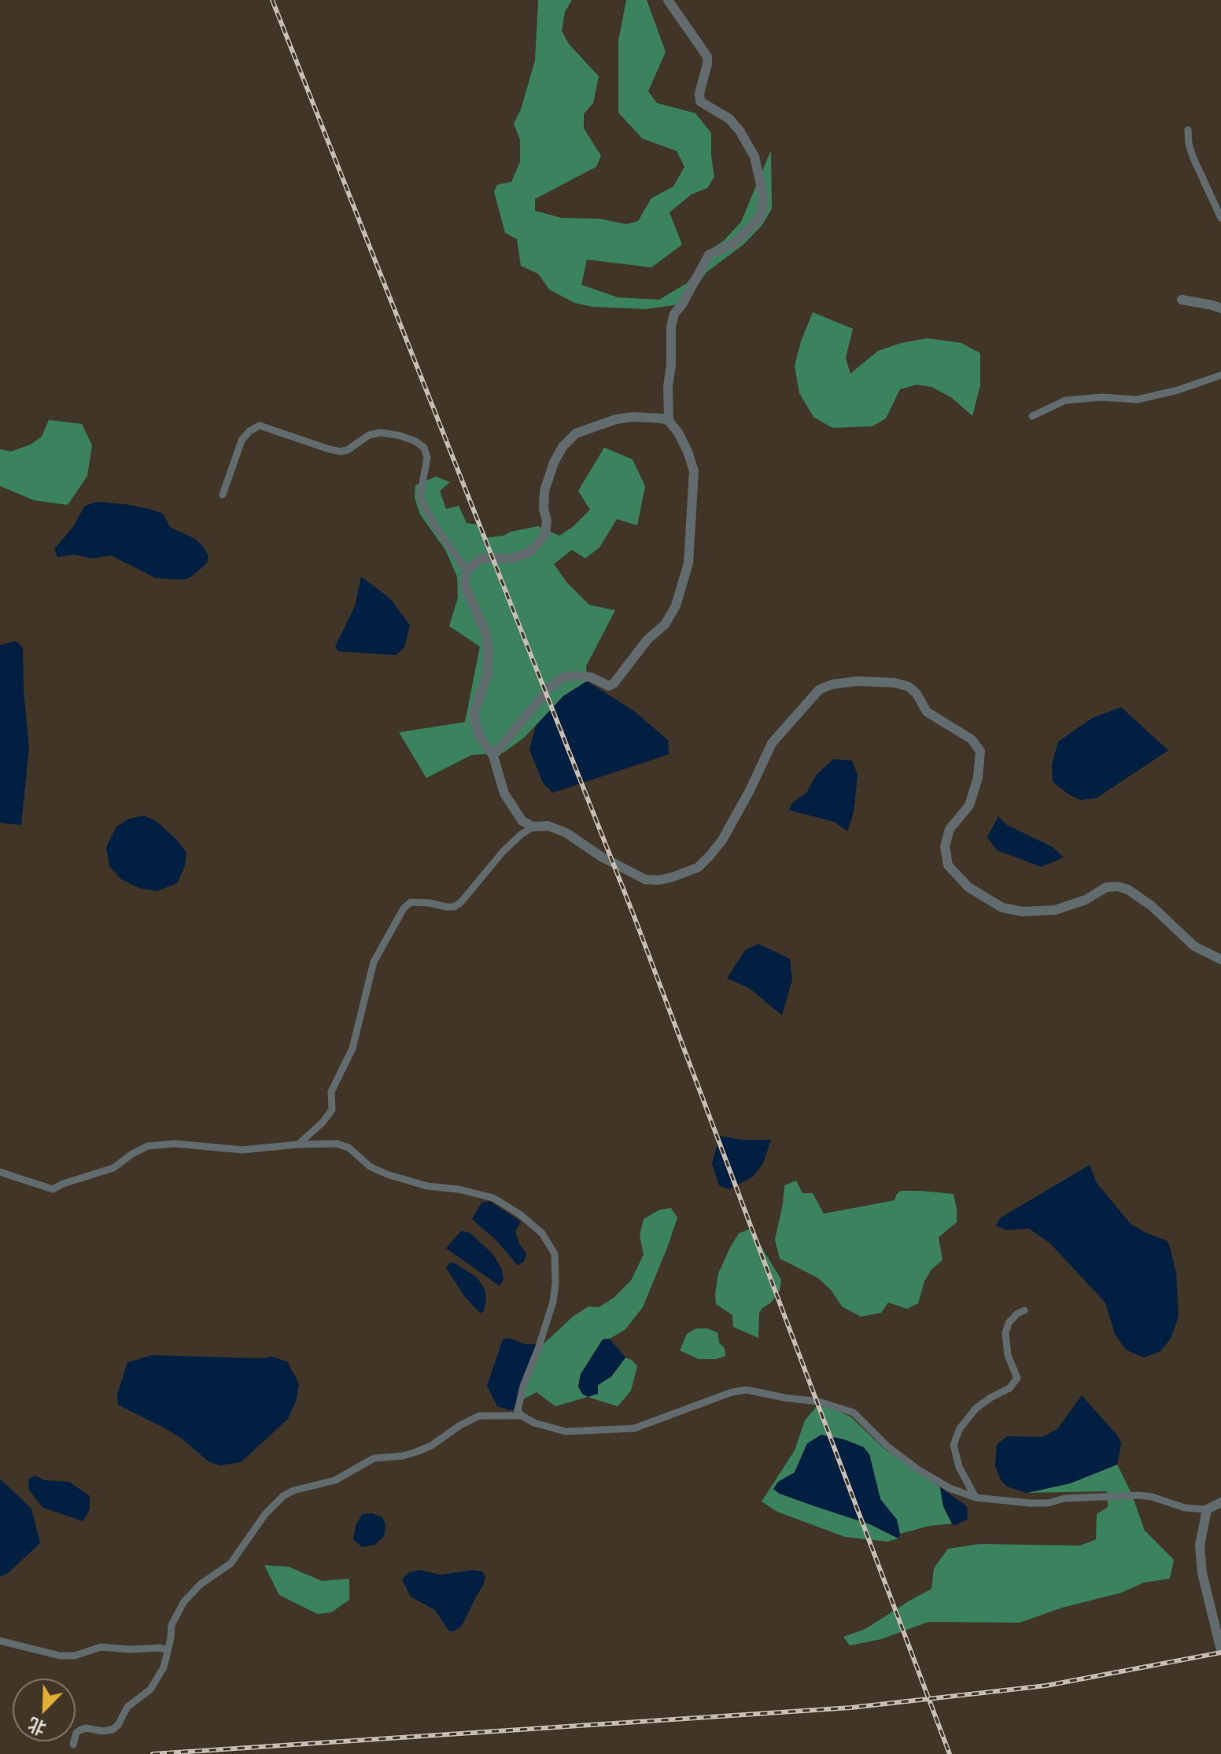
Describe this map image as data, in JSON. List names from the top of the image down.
{
  "north": "bottom left"
}
